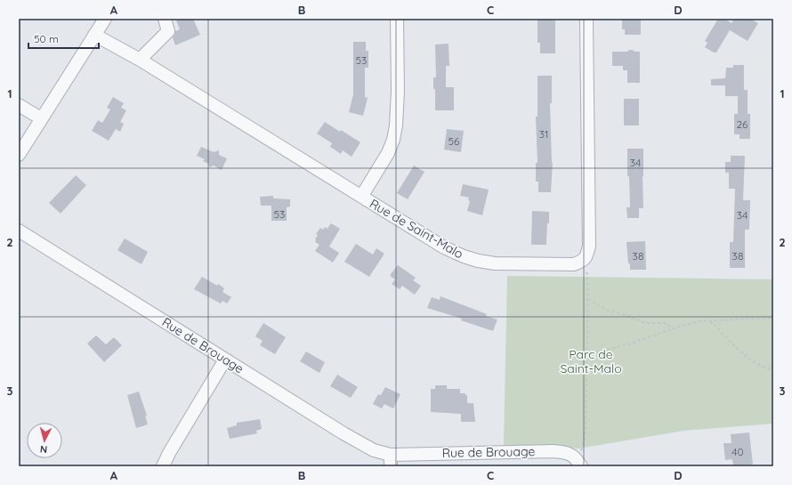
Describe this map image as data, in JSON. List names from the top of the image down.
{
  "streets": {
    "street": ["Rue de Saint-Malo", "Rue de Brouage"]
  },
  "parks": ["Parc de Saint-Malo"],
  "house_numbers": [
    "53",
    "26",
    "31",
    "56",
    "34",
    "53",
    "34",
    "38",
    "38",
    "40"
  ],
  "scale_bar": "50 m",
  "north": "bottom",
  "grid": {
    "columns": [
      "A",
      "B",
      "C",
      "D"
    ],
    "rows": ["1", "2", "3"]
  }
}
